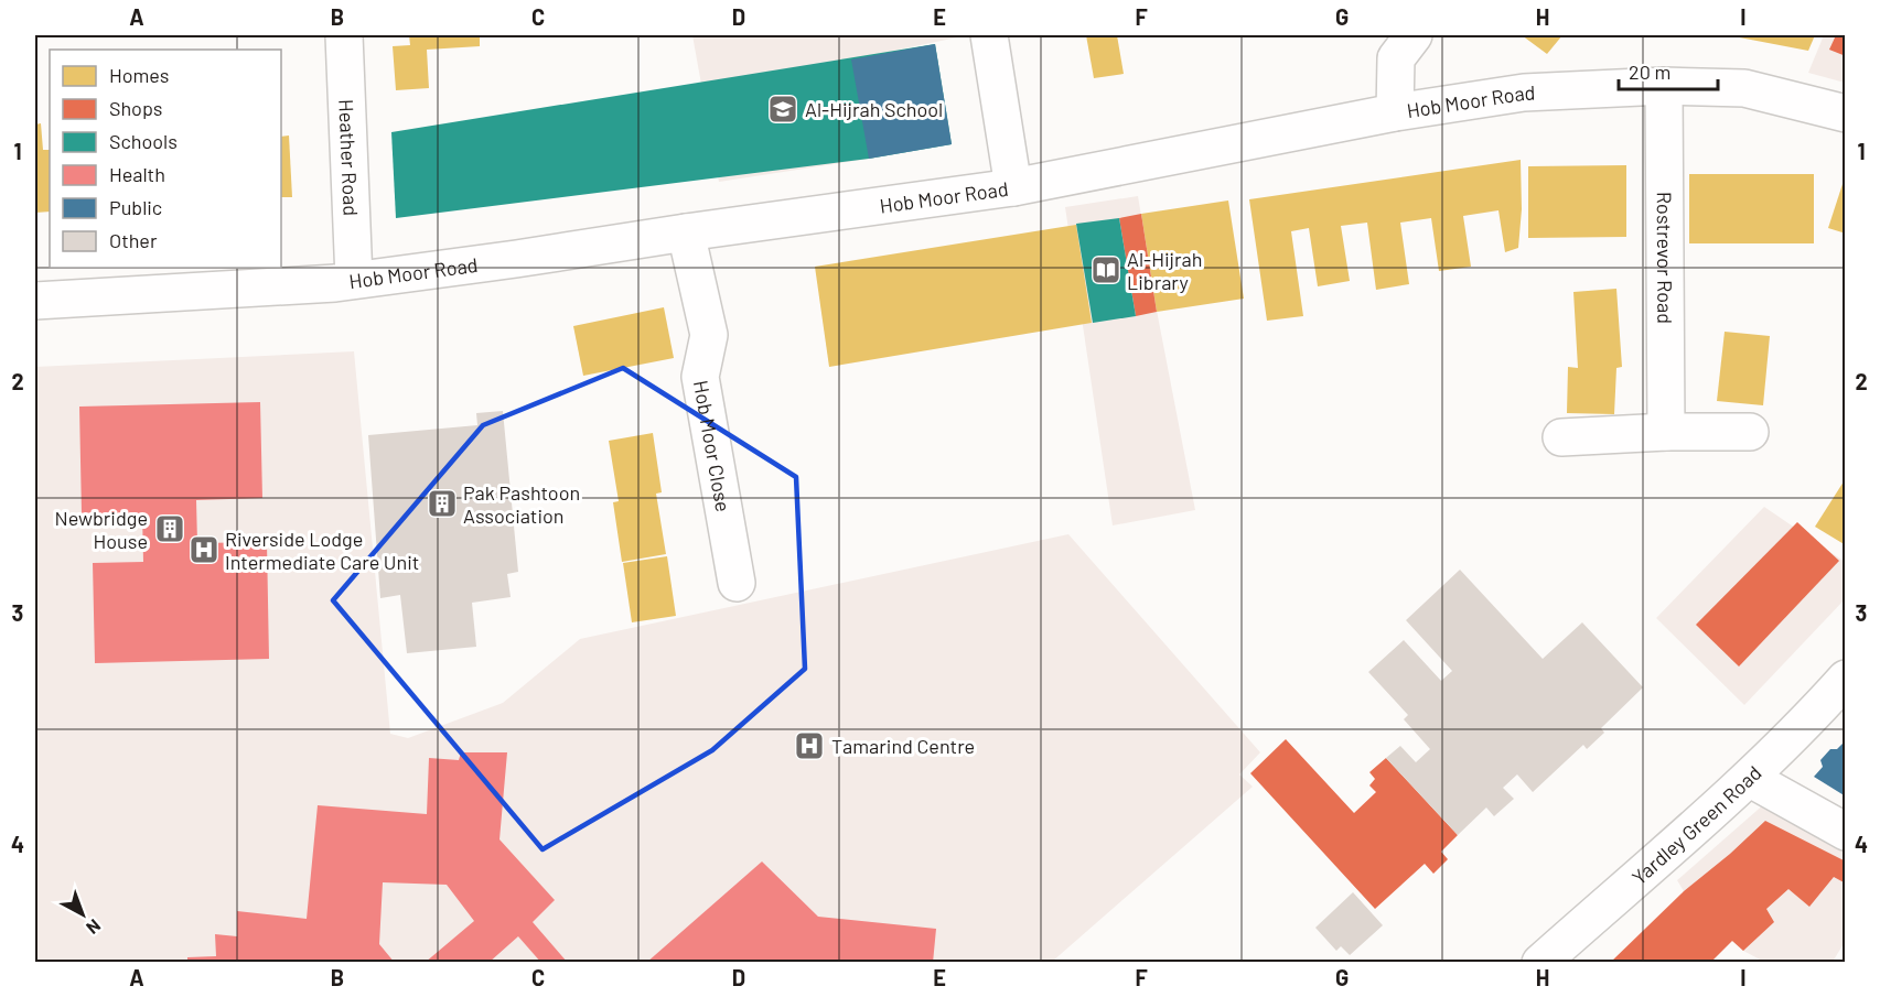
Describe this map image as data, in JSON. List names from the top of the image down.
{
  "streets": {
    "street": [
      "Hob Moor Road",
      "Heather Road",
      "Rostrevor Road",
      "Hob Moor Close",
      "Yardley Green Road"
    ]
  },
  "crossings": [
    ["Hob Moor Road", "Heather Road"],
    ["Hob Moor Road", "Rostrevor Road"],
    ["Hob Moor Road", "Hob Moor Close"]
  ],
  "places": {
    "school or university": ["Al-Hijrah School"],
    "library": ["Al-Hijrah Library"],
    "building": ["Pak Pashtoon Association", "Newbridge House"],
    "hospital": ["Riverside Lodge Intermediate Care Unit", "Tamarind Centre"]
  },
  "legend": [
    "Homes",
    "Shops",
    "Schools",
    "Health",
    "Public",
    "Other"
  ],
  "scale_bar": "20 m",
  "north": "bottom right",
  "grid": {
    "columns": [
      "A",
      "B",
      "C",
      "D",
      "E",
      "F",
      "G",
      "H",
      "I"
    ],
    "rows": [
      "1",
      "2",
      "3",
      "4"
    ]
  }
}
